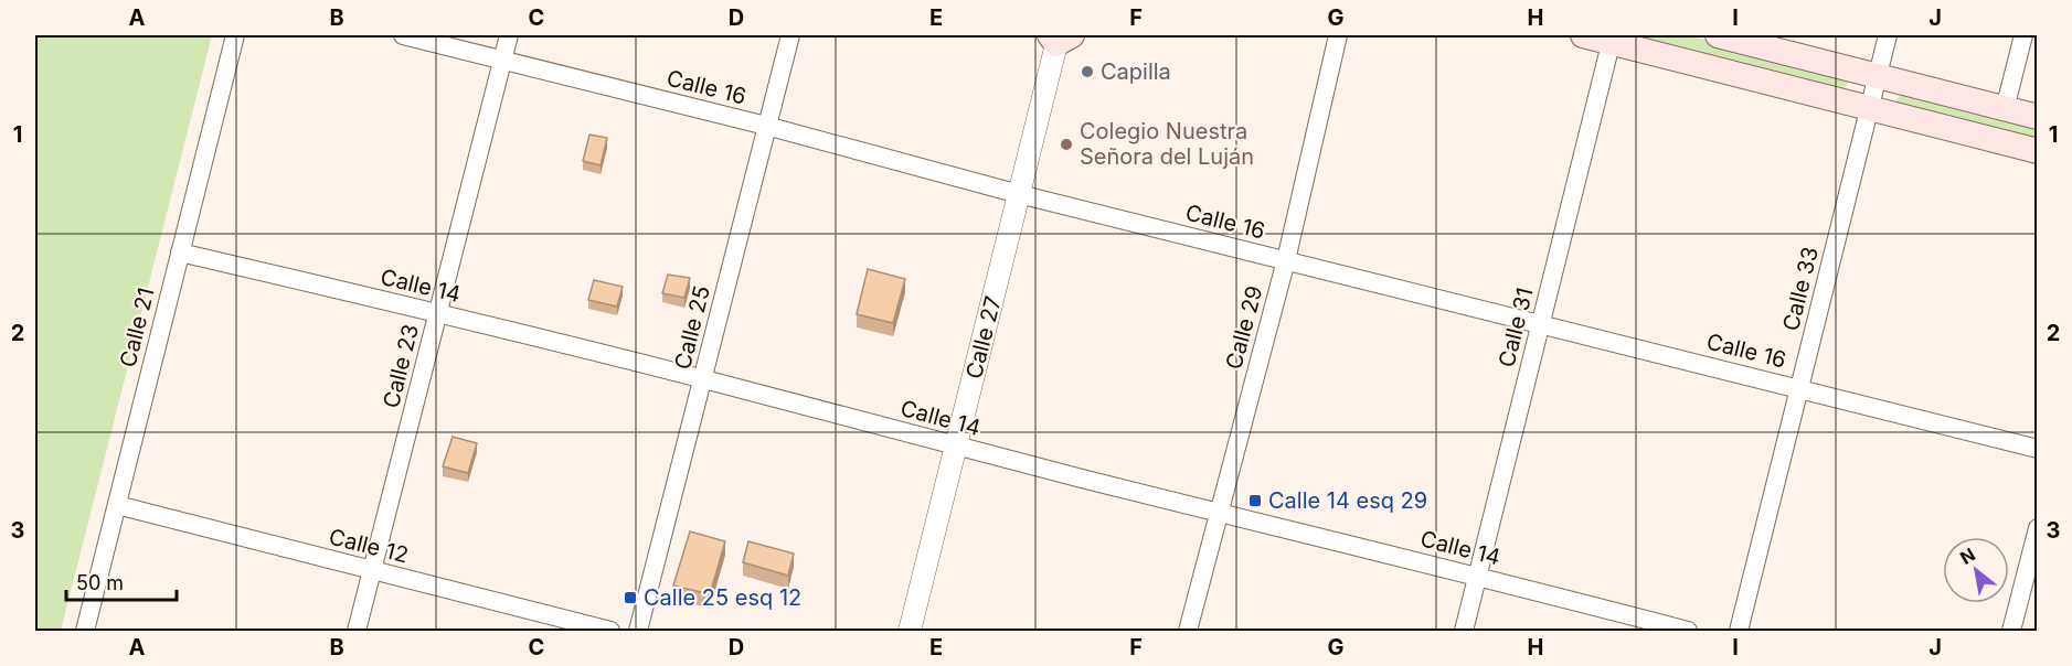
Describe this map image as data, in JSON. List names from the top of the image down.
{
  "streets": {
    "street": [
      "Calle 16",
      "Calle 14",
      "Calle 33",
      "Calle 21",
      "Calle 25",
      "Calle 29",
      "Calle 31",
      "Calle 27",
      "Calle 23",
      "Calle 12"
    ]
  },
  "crossings": [
    ["Calle 16", "Calle 33"],
    ["Calle 16", "Calle 25"],
    ["Calle 16", "Calle 29"],
    ["Calle 16", "Calle 31"],
    ["Calle 16", "Calle 27"],
    ["Calle 16", "Calle 23"],
    ["Calle 14", "Calle 21"],
    ["Calle 14", "Calle 25"],
    ["Calle 14", "Calle 29"],
    ["Calle 14", "Calle 31"],
    ["Calle 14", "Calle 27"],
    ["Calle 14", "Calle 23"],
    ["Calle 21", "Calle 12"],
    ["Calle 23", "Calle 12"]
  ],
  "places": {
    "other": ["Capilla", "Colegio Nuestra Señora del Luján"],
    "transit": ["Calle 14 esq 29", "Calle 25 esq 12"]
  },
  "scale_bar": "50 m",
  "north": "top left",
  "grid": {
    "columns": [
      "A",
      "B",
      "C",
      "D",
      "E",
      "F",
      "G",
      "H",
      "I",
      "J"
    ],
    "rows": ["1", "2", "3"]
  }
}
